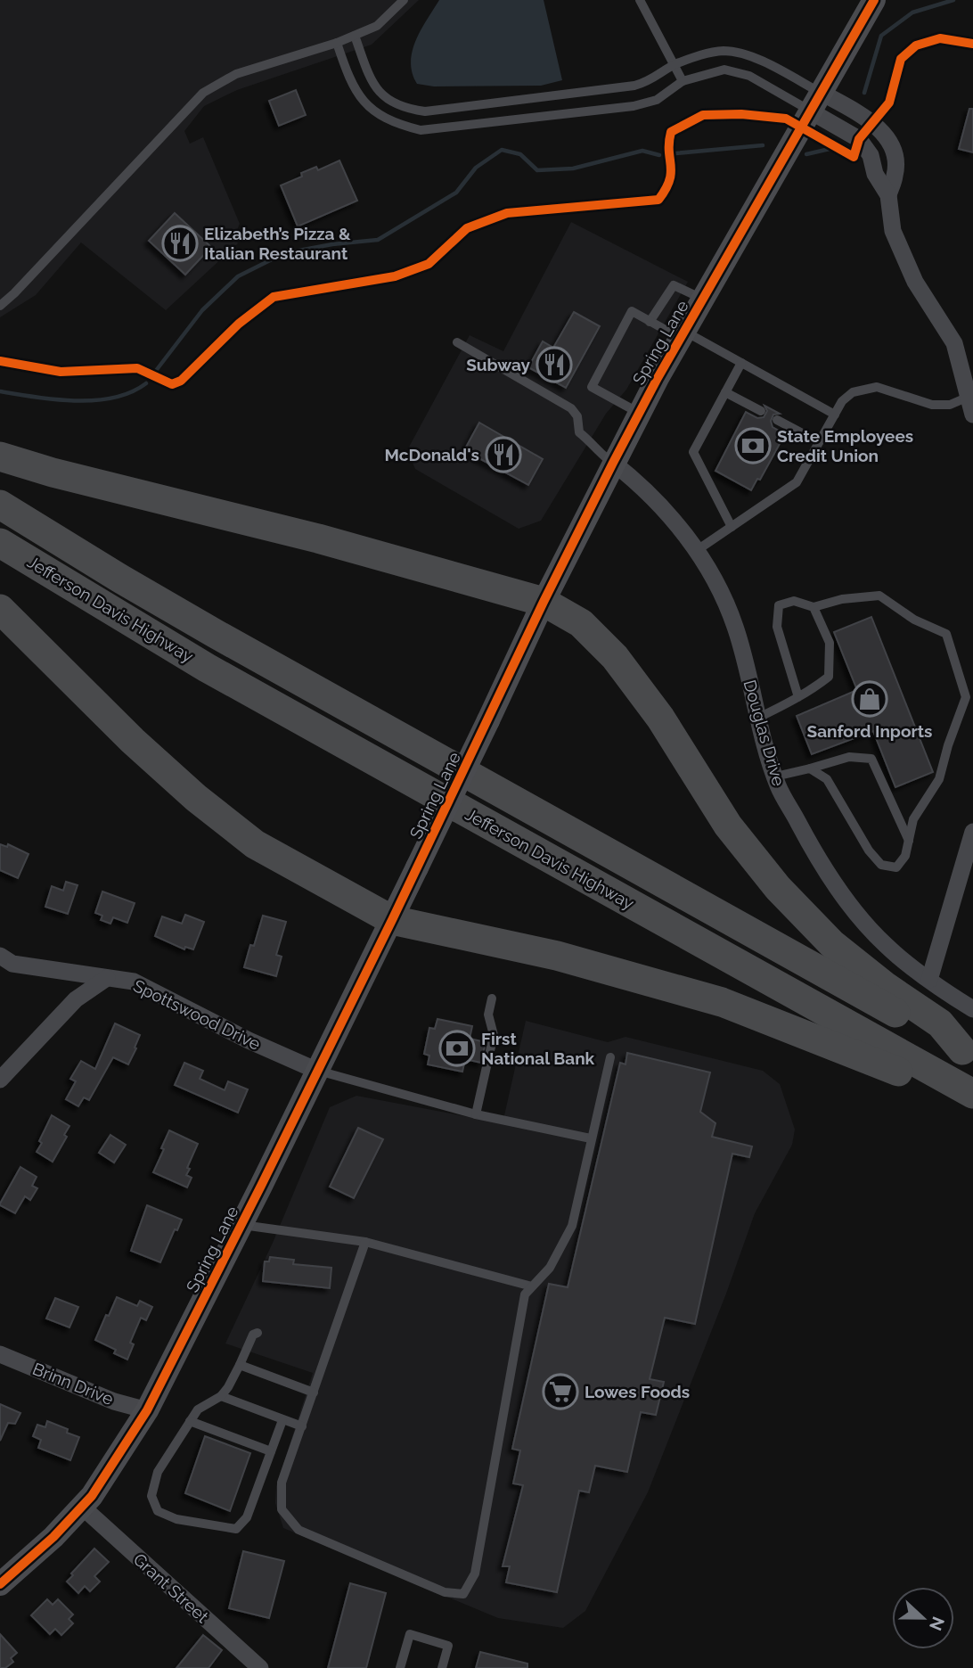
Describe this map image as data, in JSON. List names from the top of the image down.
{
  "streets": {
    "highway": ["Jefferson Davis Highway"],
    "street": [
      "Spring Lane",
      "Douglas Drive",
      "Spottswood Drive",
      "Brinn Drive",
      "Grant Street"
    ]
  },
  "crossings": [
    ["Spring Lane", "Douglas Drive"],
    ["Spring Lane", "Spottswood Drive"],
    ["Spring Lane", "Brinn Drive"],
    ["Spring Lane", "Grant Street"]
  ],
  "places": {
    "restaurant": ["Elizabeth’s Pizza & Italian Restaurant", "Subway", "McDonald's"],
    "bank": ["State Employees Credit Union", "First National Bank"],
    "shop": ["Sanford Inports"],
    "supermarket": ["Lowes Foods"]
  },
  "north": "right"
}
